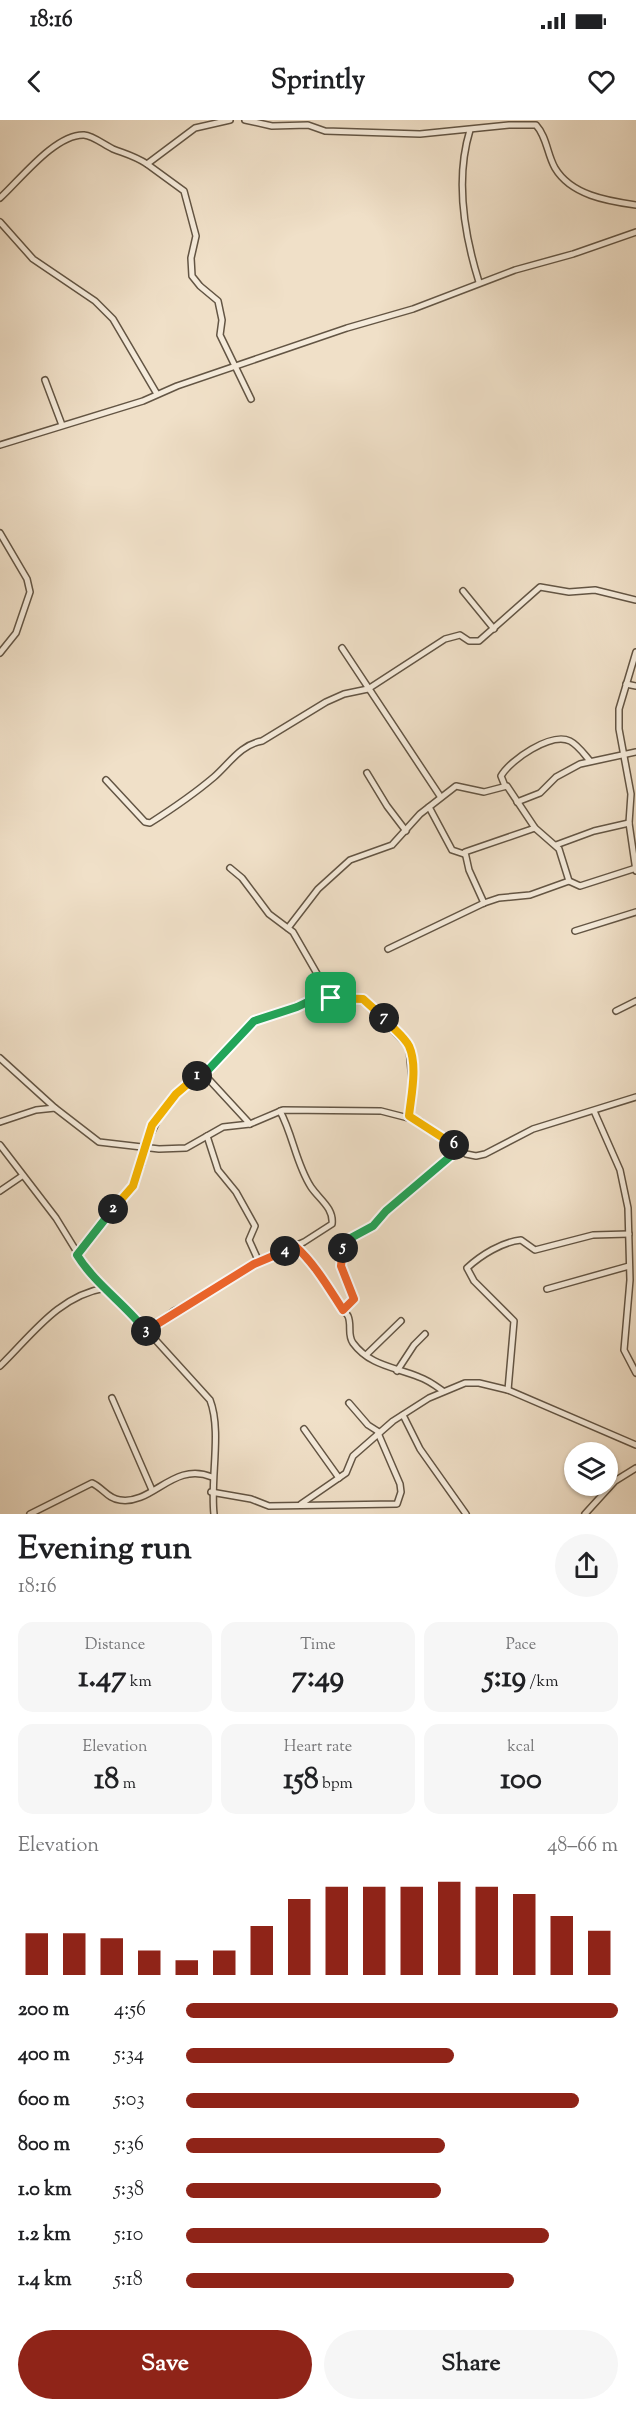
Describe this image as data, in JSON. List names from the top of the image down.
{
  "page": {
    "status": "18:16",
    "header": "Sprintly",
    "pins": [
      "7",
      "1",
      "6",
      "2",
      "5",
      "4",
      "3"
    ],
    "heading": ["Evening run", "18:16"],
    "stats": [
      ["Distance", "1.47 km"],
      ["Time", "7:49"],
      ["Pace", "5:19 /km"],
      ["Elevation", "18 m"],
      ["Heart rate", "158 bpm"],
      ["kcal", "100"]
    ],
    "chart": ["Elevation", "48–66 m"],
    "list": [
      {
        "name": "200 m",
        "note": "4:56"
      },
      {
        "name": "400 m",
        "note": "5:34"
      },
      {
        "name": "600 m",
        "note": "5:03"
      },
      {
        "name": "800 m",
        "note": "5:36"
      },
      {
        "name": "1.0 km",
        "note": "5:38"
      },
      {
        "name": "1.2 km",
        "note": "5:10"
      },
      {
        "name": "1.4 km",
        "note": "5:18"
      }
    ],
    "buttons": ["Save", "Share"]
  }
}
